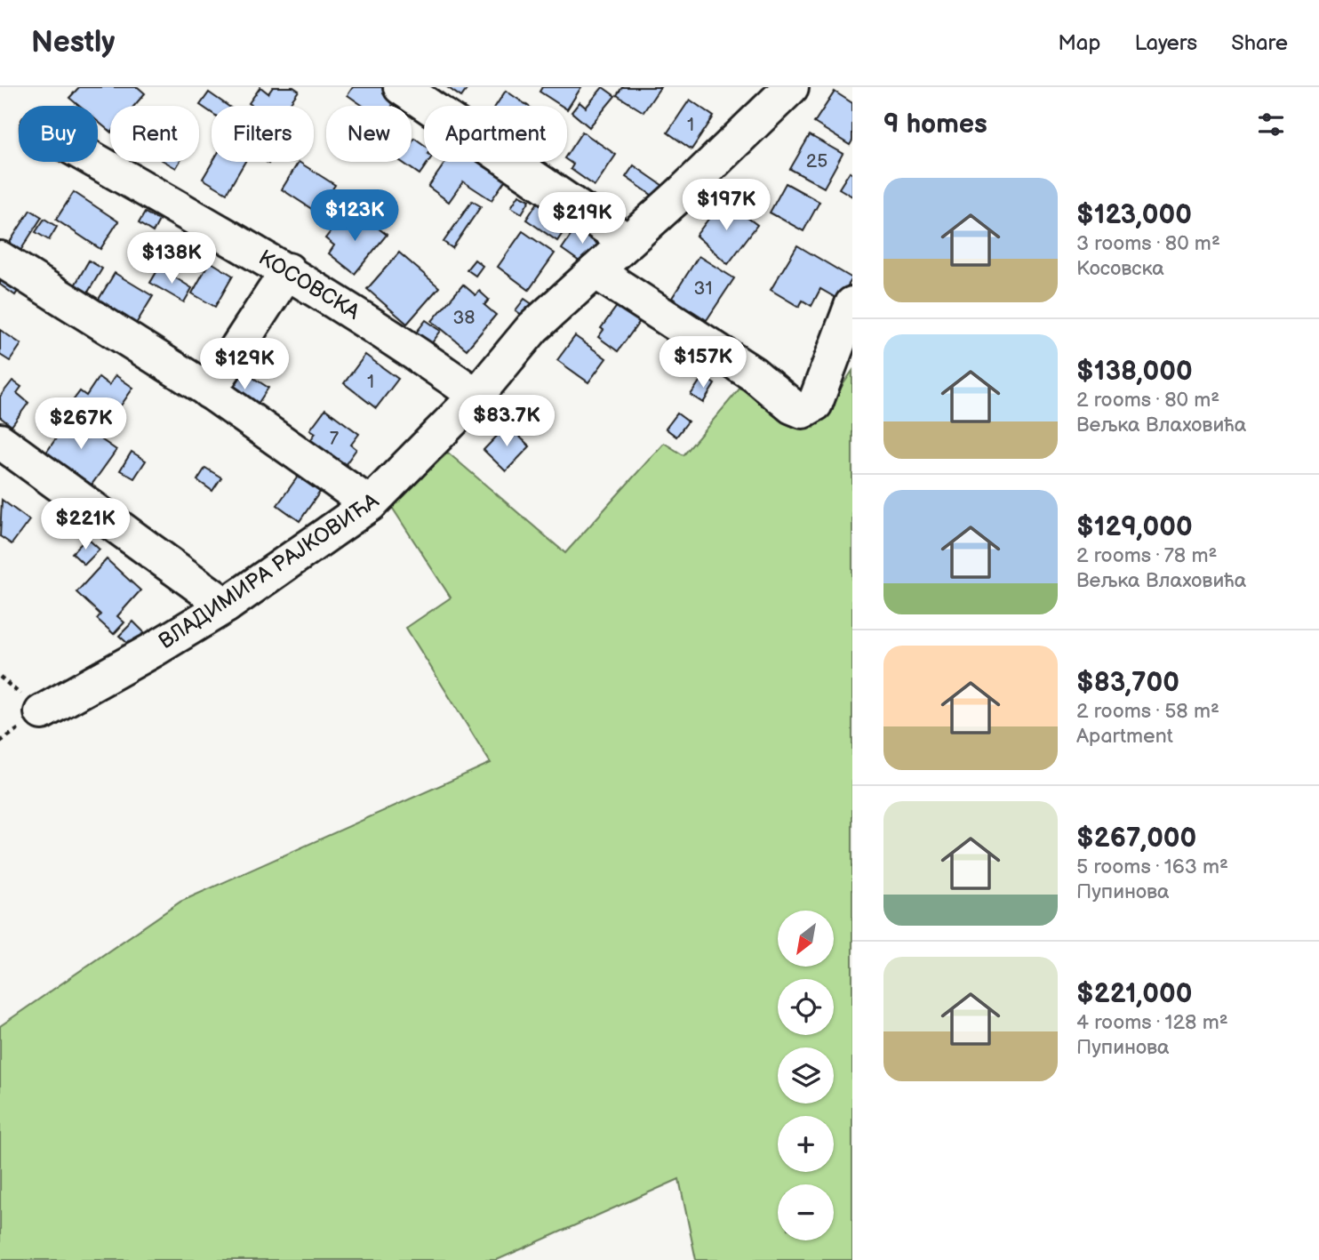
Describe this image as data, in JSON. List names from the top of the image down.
{
  "streets": {
    "street": ["КОСОВСКА", "ВЛАДИМИРА РАЈКОВИЋА"]
  },
  "crossings": [
    ["КОСОВСКА", "ВЛАДИМИРА РАЈКОВИЋА"]
  ],
  "house_numbers": [
    "1",
    "25",
    "31",
    "38",
    "1",
    "7"
  ],
  "north": "bottom left",
  "page": {
    "header": "Nestly",
    "nav": ["Map", "Layers", "Share"],
    "heading": "9 homes",
    "chip": [
      "Buy",
      "Rent",
      "Filters",
      "New",
      "Apartment"
    ],
    "list": [
      {
        "name": "$123,000",
        "note": "3 rooms · 80 m² · Косовска"
      },
      {
        "name": "$138,000",
        "note": "2 rooms · 80 m² · Вељка Влаховића"
      },
      {
        "name": "$129,000",
        "note": "2 rooms · 78 m² · Вељка Влаховића"
      },
      {
        "name": "$83,700",
        "note": "2 rooms · 58 m² · Apartment"
      },
      {
        "name": "$267,000",
        "note": "5 rooms · 163 m² · Пупинова"
      },
      {
        "name": "$221,000",
        "note": "4 rooms · 128 m² · Пупинова"
      }
    ],
    "price": [
      "$197K",
      "$123K",
      "$219K",
      "$138K",
      "$157K",
      "$129K",
      "$83.7K",
      "$267K",
      "$221K"
    ],
    "map_buttons": ["+", "−"]
  }
}
